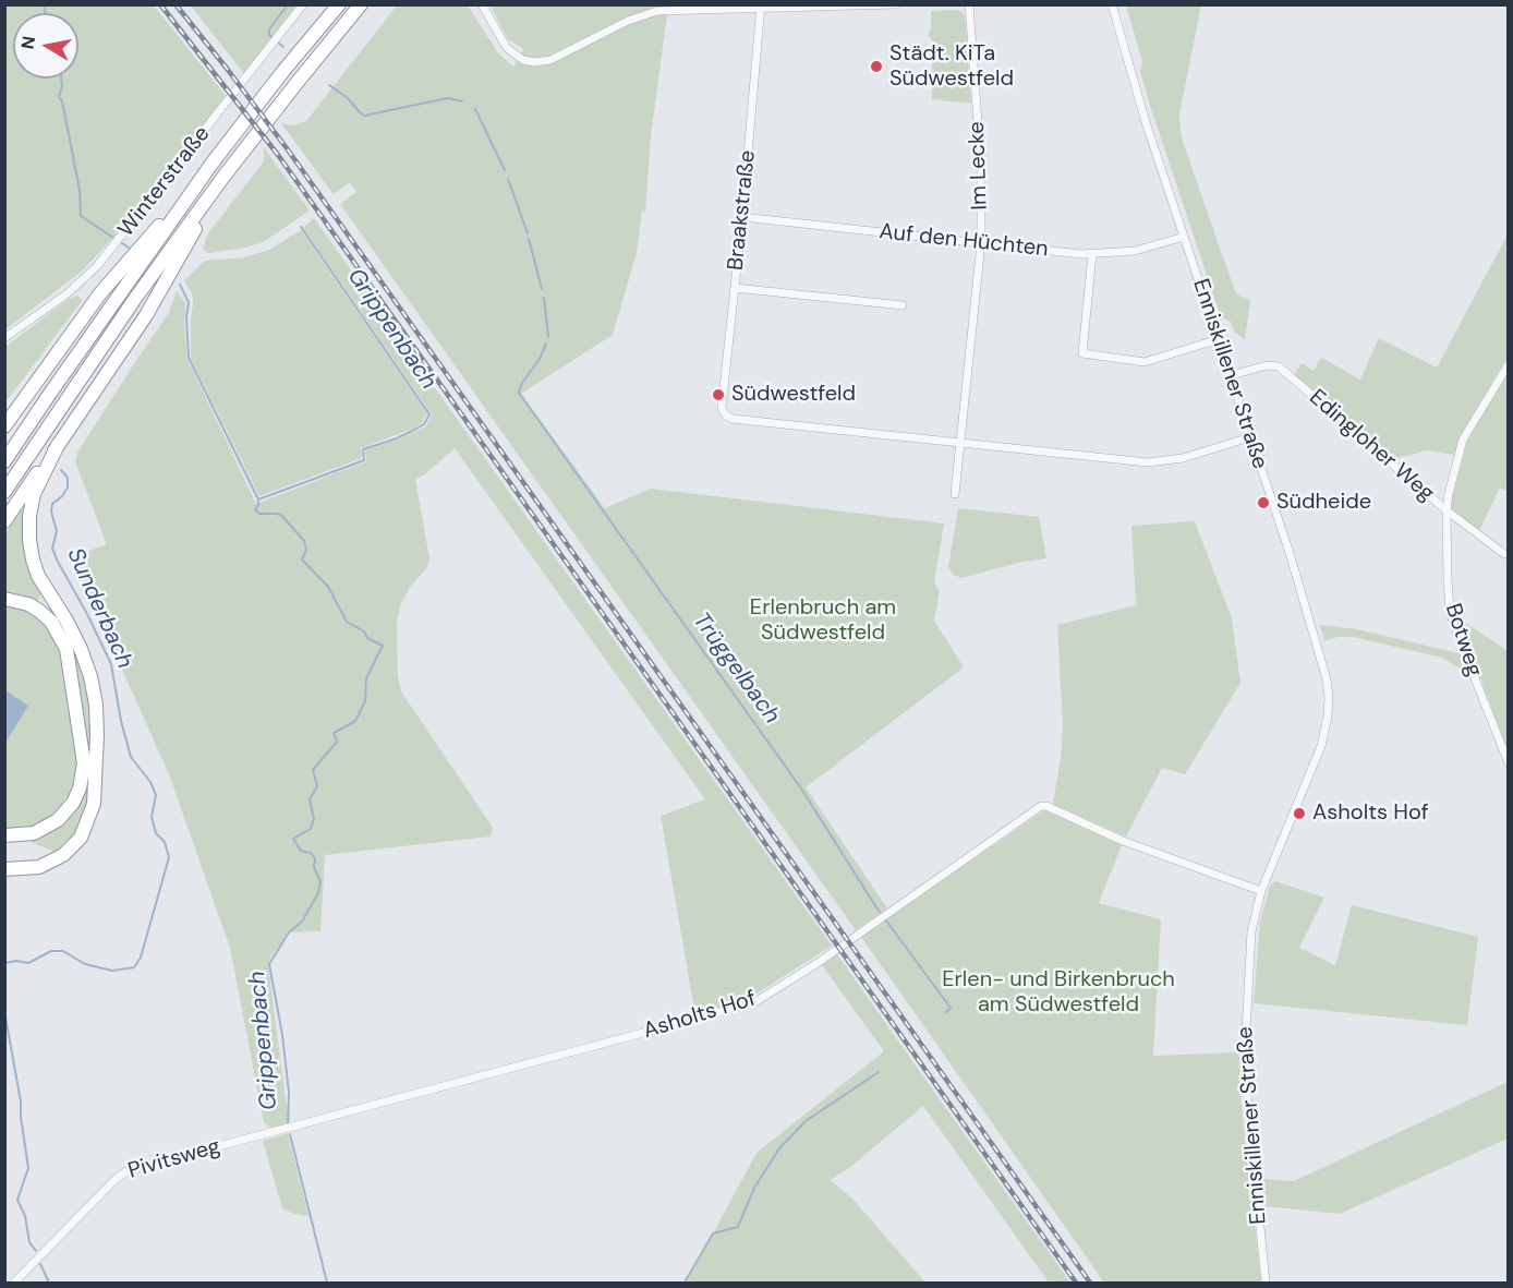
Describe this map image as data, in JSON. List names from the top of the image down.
{
  "streets": {
    "street": [
      "Im Lecke",
      "Winterstraße",
      "Braakstraße",
      "Auf den Hüchten",
      "Enniskillener Straße",
      "Edingloher Weg",
      "Botweg",
      "Asholts Hof",
      "Pivitsweg"
    ]
  },
  "crossings": [
    ["Im Lecke", "Braakstraße"],
    ["Im Lecke", "Auf den Hüchten"],
    ["Braakstraße", "Auf den Hüchten"],
    ["Auf den Hüchten", "Enniskillener Straße"],
    ["Enniskillener Straße", "Edingloher Weg"],
    ["Enniskillener Straße", "Asholts Hof"],
    ["Edingloher Weg", "Botweg"],
    ["Asholts Hof", "Pivitsweg"]
  ],
  "water": ["Grippenbach", "Sunderbach", "Trüggelbach"],
  "parks": ["Erlenbruch am Südwestfeld", "Erlen- und Birkenbruch am Südwestfeld"],
  "places": [
    "Städt. KiTa Südwestfeld",
    "Südwestfeld",
    "Südheide",
    "Asholts Hof"
  ],
  "north": "left"
}
